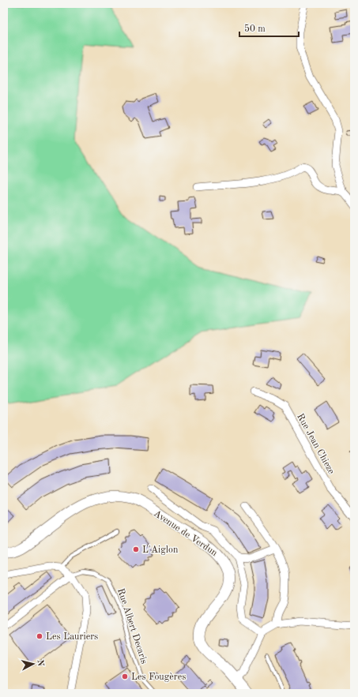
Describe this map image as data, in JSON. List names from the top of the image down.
{
  "streets": {
    "main road": ["Avenue de Verdun"],
    "street": ["Rue Jean Chieze"],
    "lane": ["Rue Albert Decaris"]
  },
  "places": ["L'Aiglon", "Les Lauriers", "Les Fougères"],
  "scale_bar": "50 m",
  "north": "right"
}
